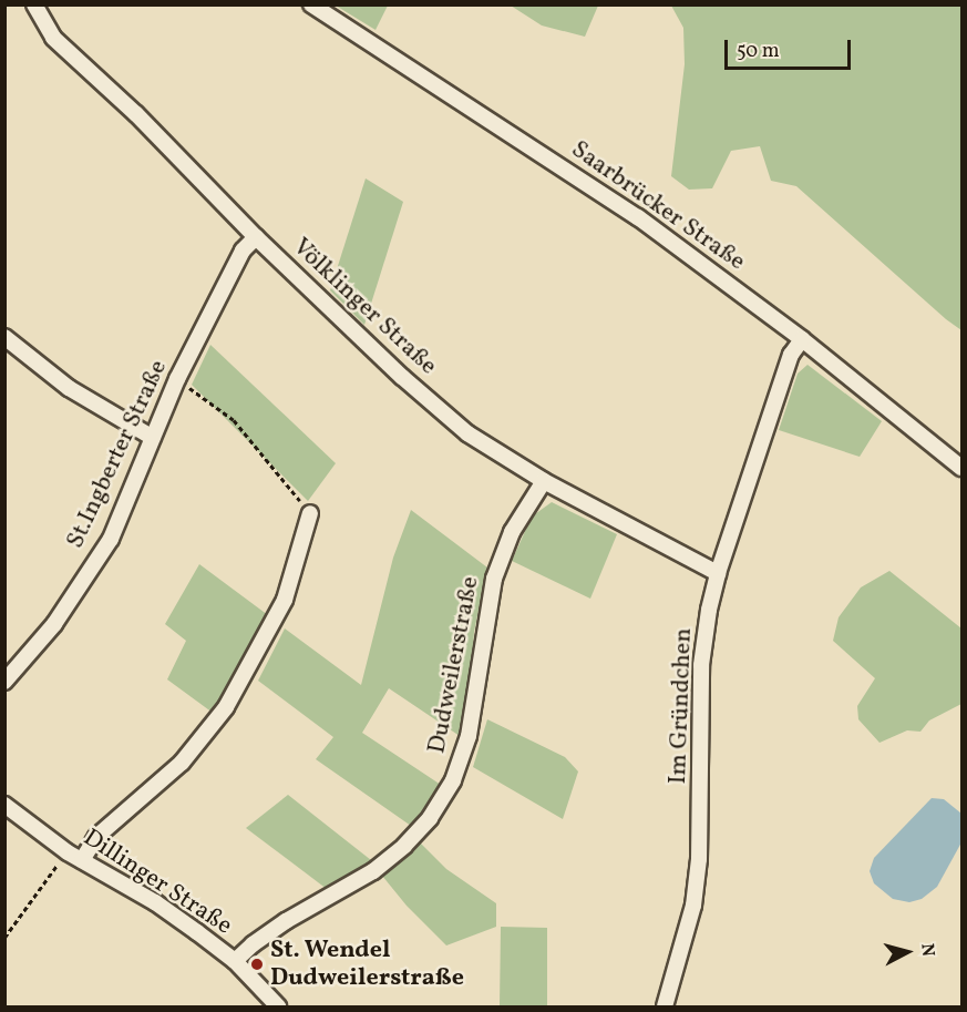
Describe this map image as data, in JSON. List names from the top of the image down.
{
  "streets": {
    "street": [
      "Saarbrücker Straße",
      "Völklinger Straße",
      "St.Ingberter Straße",
      "Dudweilerstraße",
      "Im Gründchen",
      "Dillinger Straße"
    ]
  },
  "crossings": [
    ["Saarbrücker Straße", "Im Gründchen"],
    ["Völklinger Straße", "St.Ingberter Straße"],
    ["Völklinger Straße", "Dudweilerstraße"],
    ["Völklinger Straße", "Im Gründchen"],
    ["Dudweilerstraße", "Dillinger Straße"]
  ],
  "places": ["St. Wendel Dudweilerstraße"],
  "scale_bar": "50 m",
  "north": "right"
}
